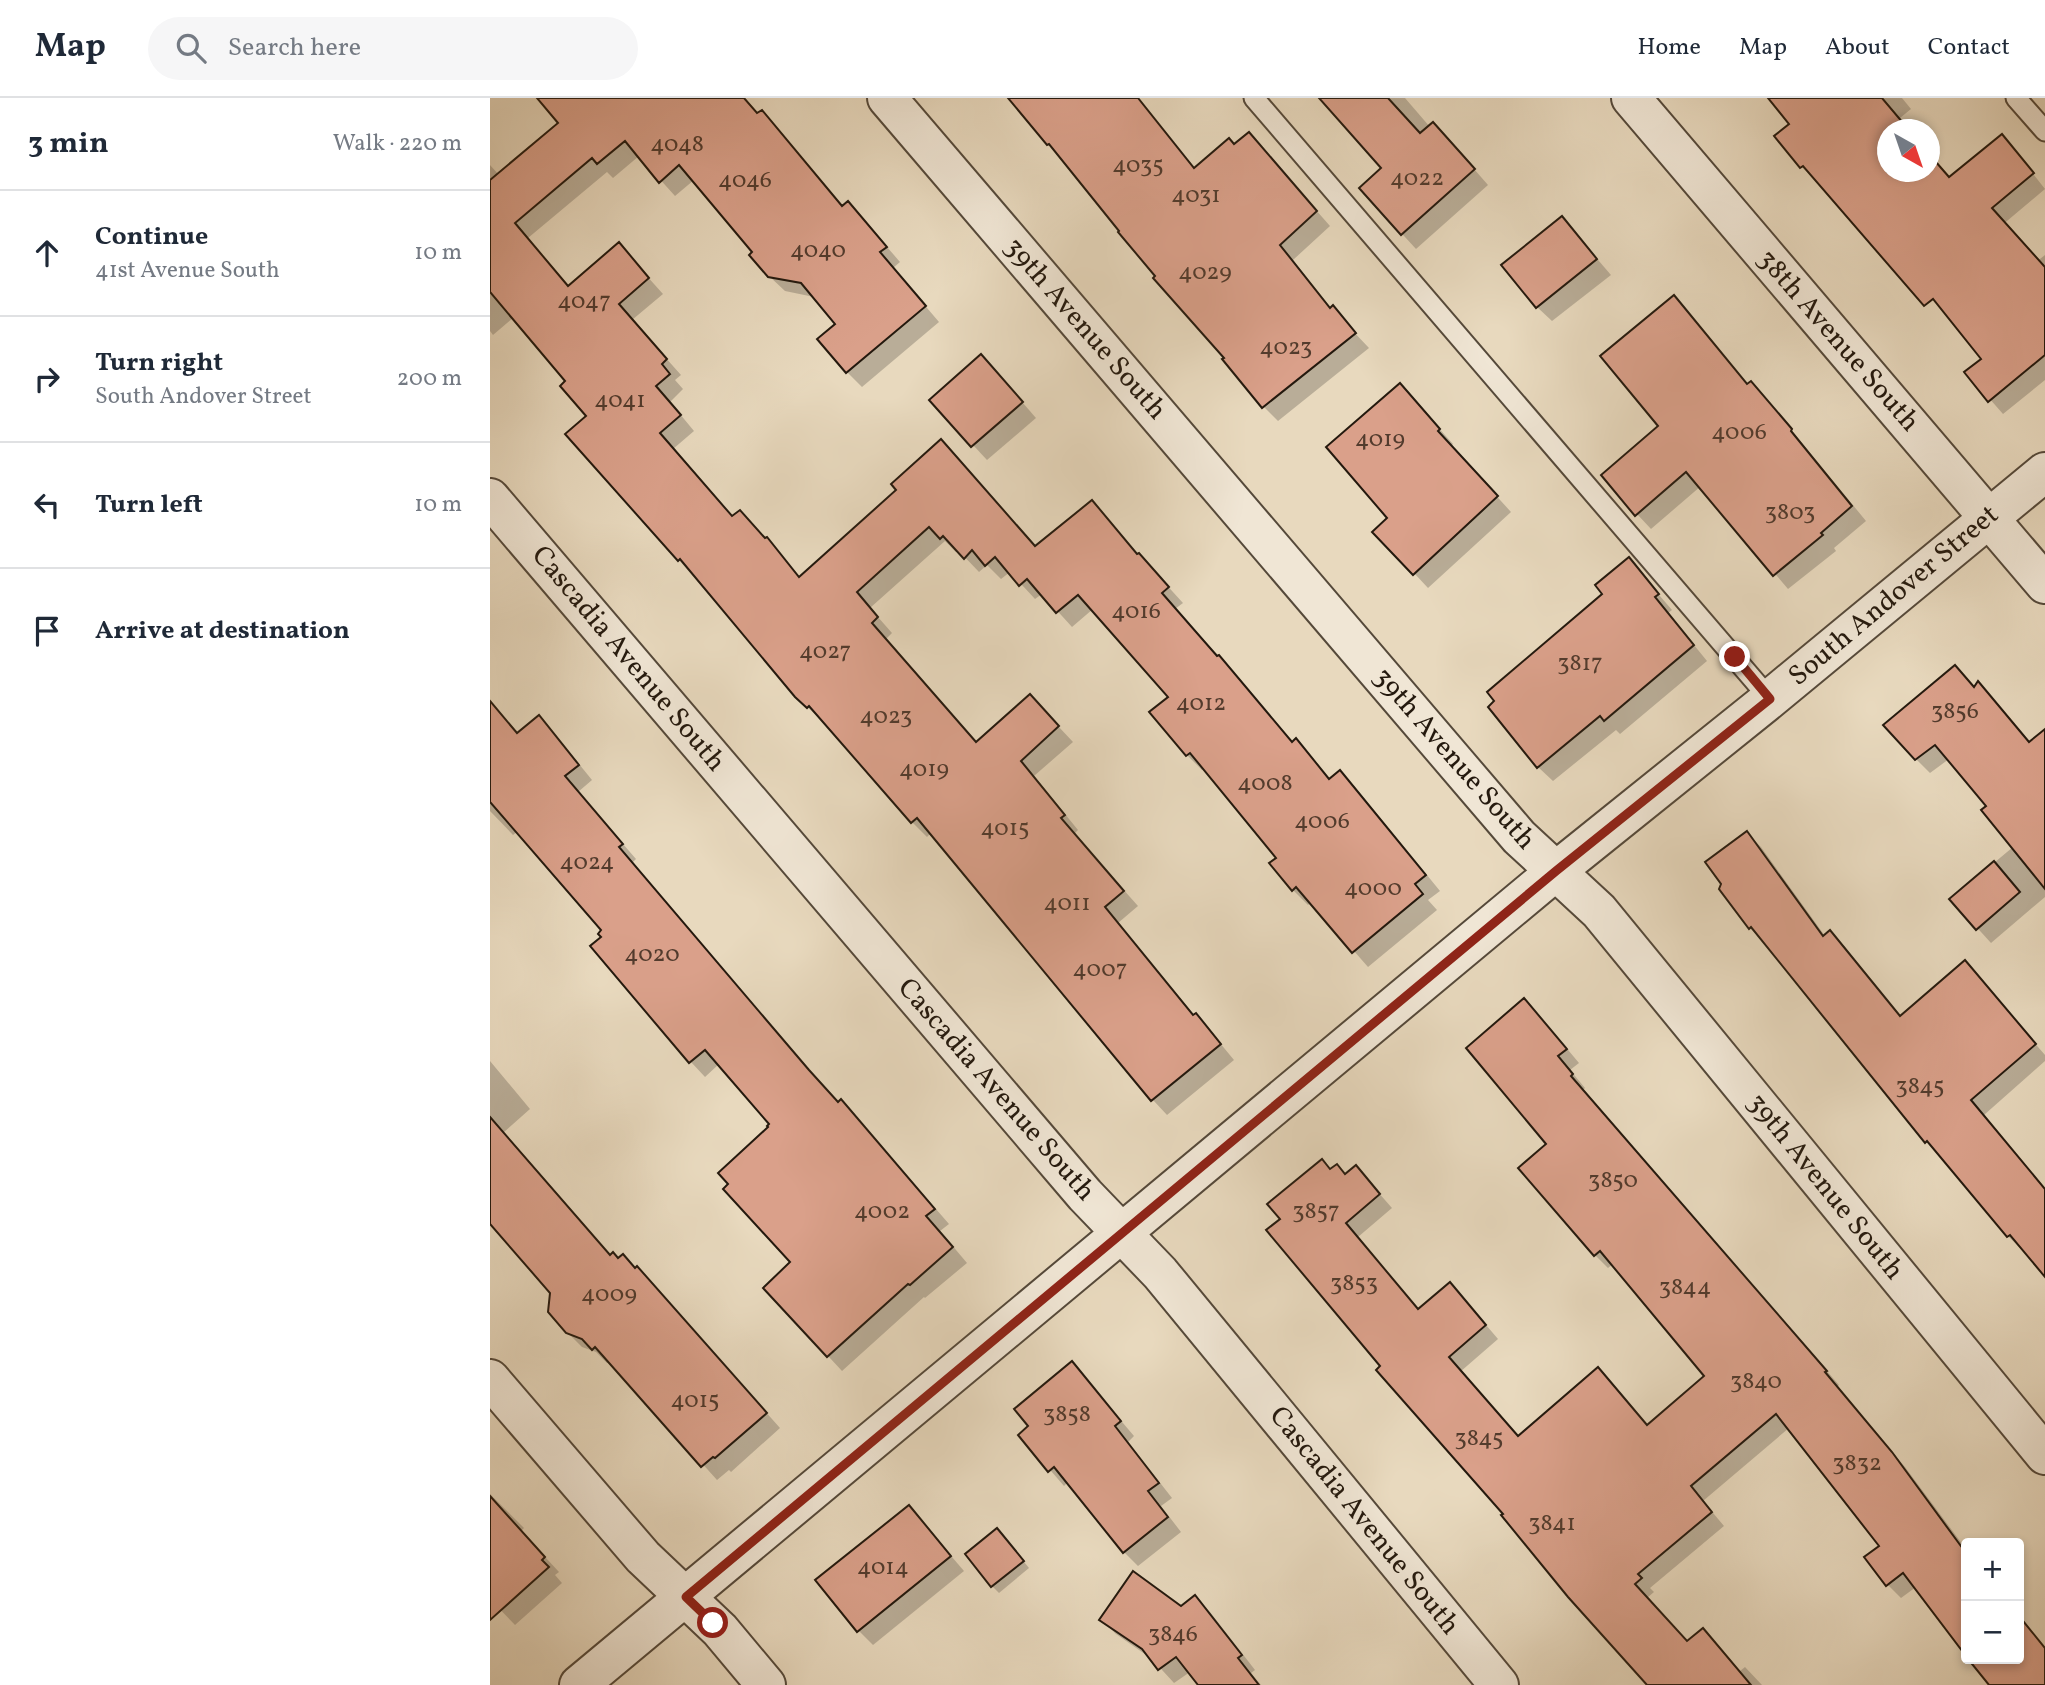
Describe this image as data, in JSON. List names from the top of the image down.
{
  "streets": {
    "street": [
      "39th Avenue South",
      "38th Avenue South",
      "South Andover Street",
      "Cascadia Avenue South"
    ]
  },
  "crossings": [
    ["39th Avenue South", "South Andover Street"],
    ["38th Avenue South", "South Andover Street"],
    ["South Andover Street", "Cascadia Avenue South"]
  ],
  "house_numbers": [
    "4048",
    "4035",
    "4022",
    "4046",
    "4031",
    "4040",
    "4029",
    "4047",
    "4023",
    "4041",
    "4006",
    "4019",
    "3803",
    "4016",
    "4027",
    "3817",
    "4012",
    "3856",
    "4023",
    "4019",
    "4008",
    "4006",
    "4015",
    "4024",
    "4000",
    "4011",
    "4020",
    "4007",
    "3845",
    "3850",
    "4002",
    "3857",
    "3853",
    "3844",
    "4009",
    "3840",
    "4015",
    "3858",
    "3845",
    "3832",
    "3841",
    "4014",
    "3846"
  ],
  "north": "bottom right",
  "page": {
    "header": "Map",
    "search": "Search here",
    "nav": [
      "Home",
      "Map",
      "About",
      "Contact"
    ],
    "heading": ["3 min", "Walk · 220 m"],
    "list": [
      ["Continue", "41st Avenue South", "10 m"],
      ["Turn right", "South Andover Street", "200 m"],
      ["Turn left", "10 m"],
      "Arrive at destination"
    ],
    "map_buttons": ["+", "−"]
  }
}
